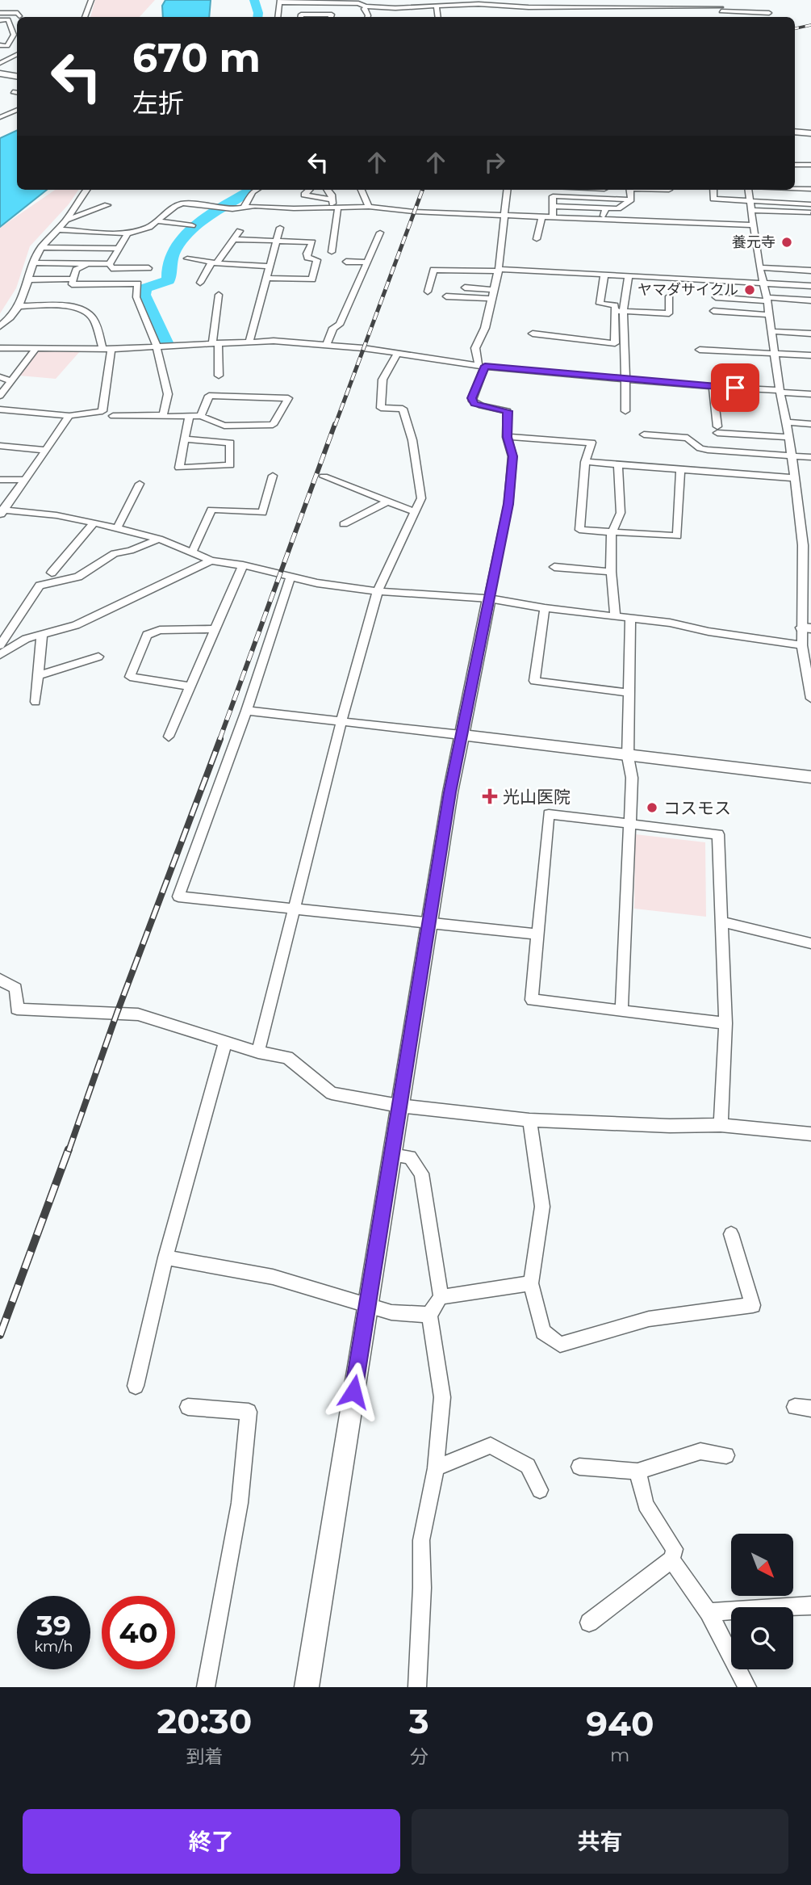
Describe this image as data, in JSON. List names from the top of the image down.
{
  "places": {
    "other": ["養元寺", "ヤマダサイクル", "コスモス"],
    "health": ["光山医院"]
  },
  "north": "bottom right",
  "page": {
    "turn": ["670 m", "左折"],
    "speed": "39 km/h",
    "limit": "40",
    "eta": [
      "20:30",
      "到着",
      "3",
      "分",
      "940",
      "m"
    ],
    "buttons": ["終了", "共有"]
  }
}
